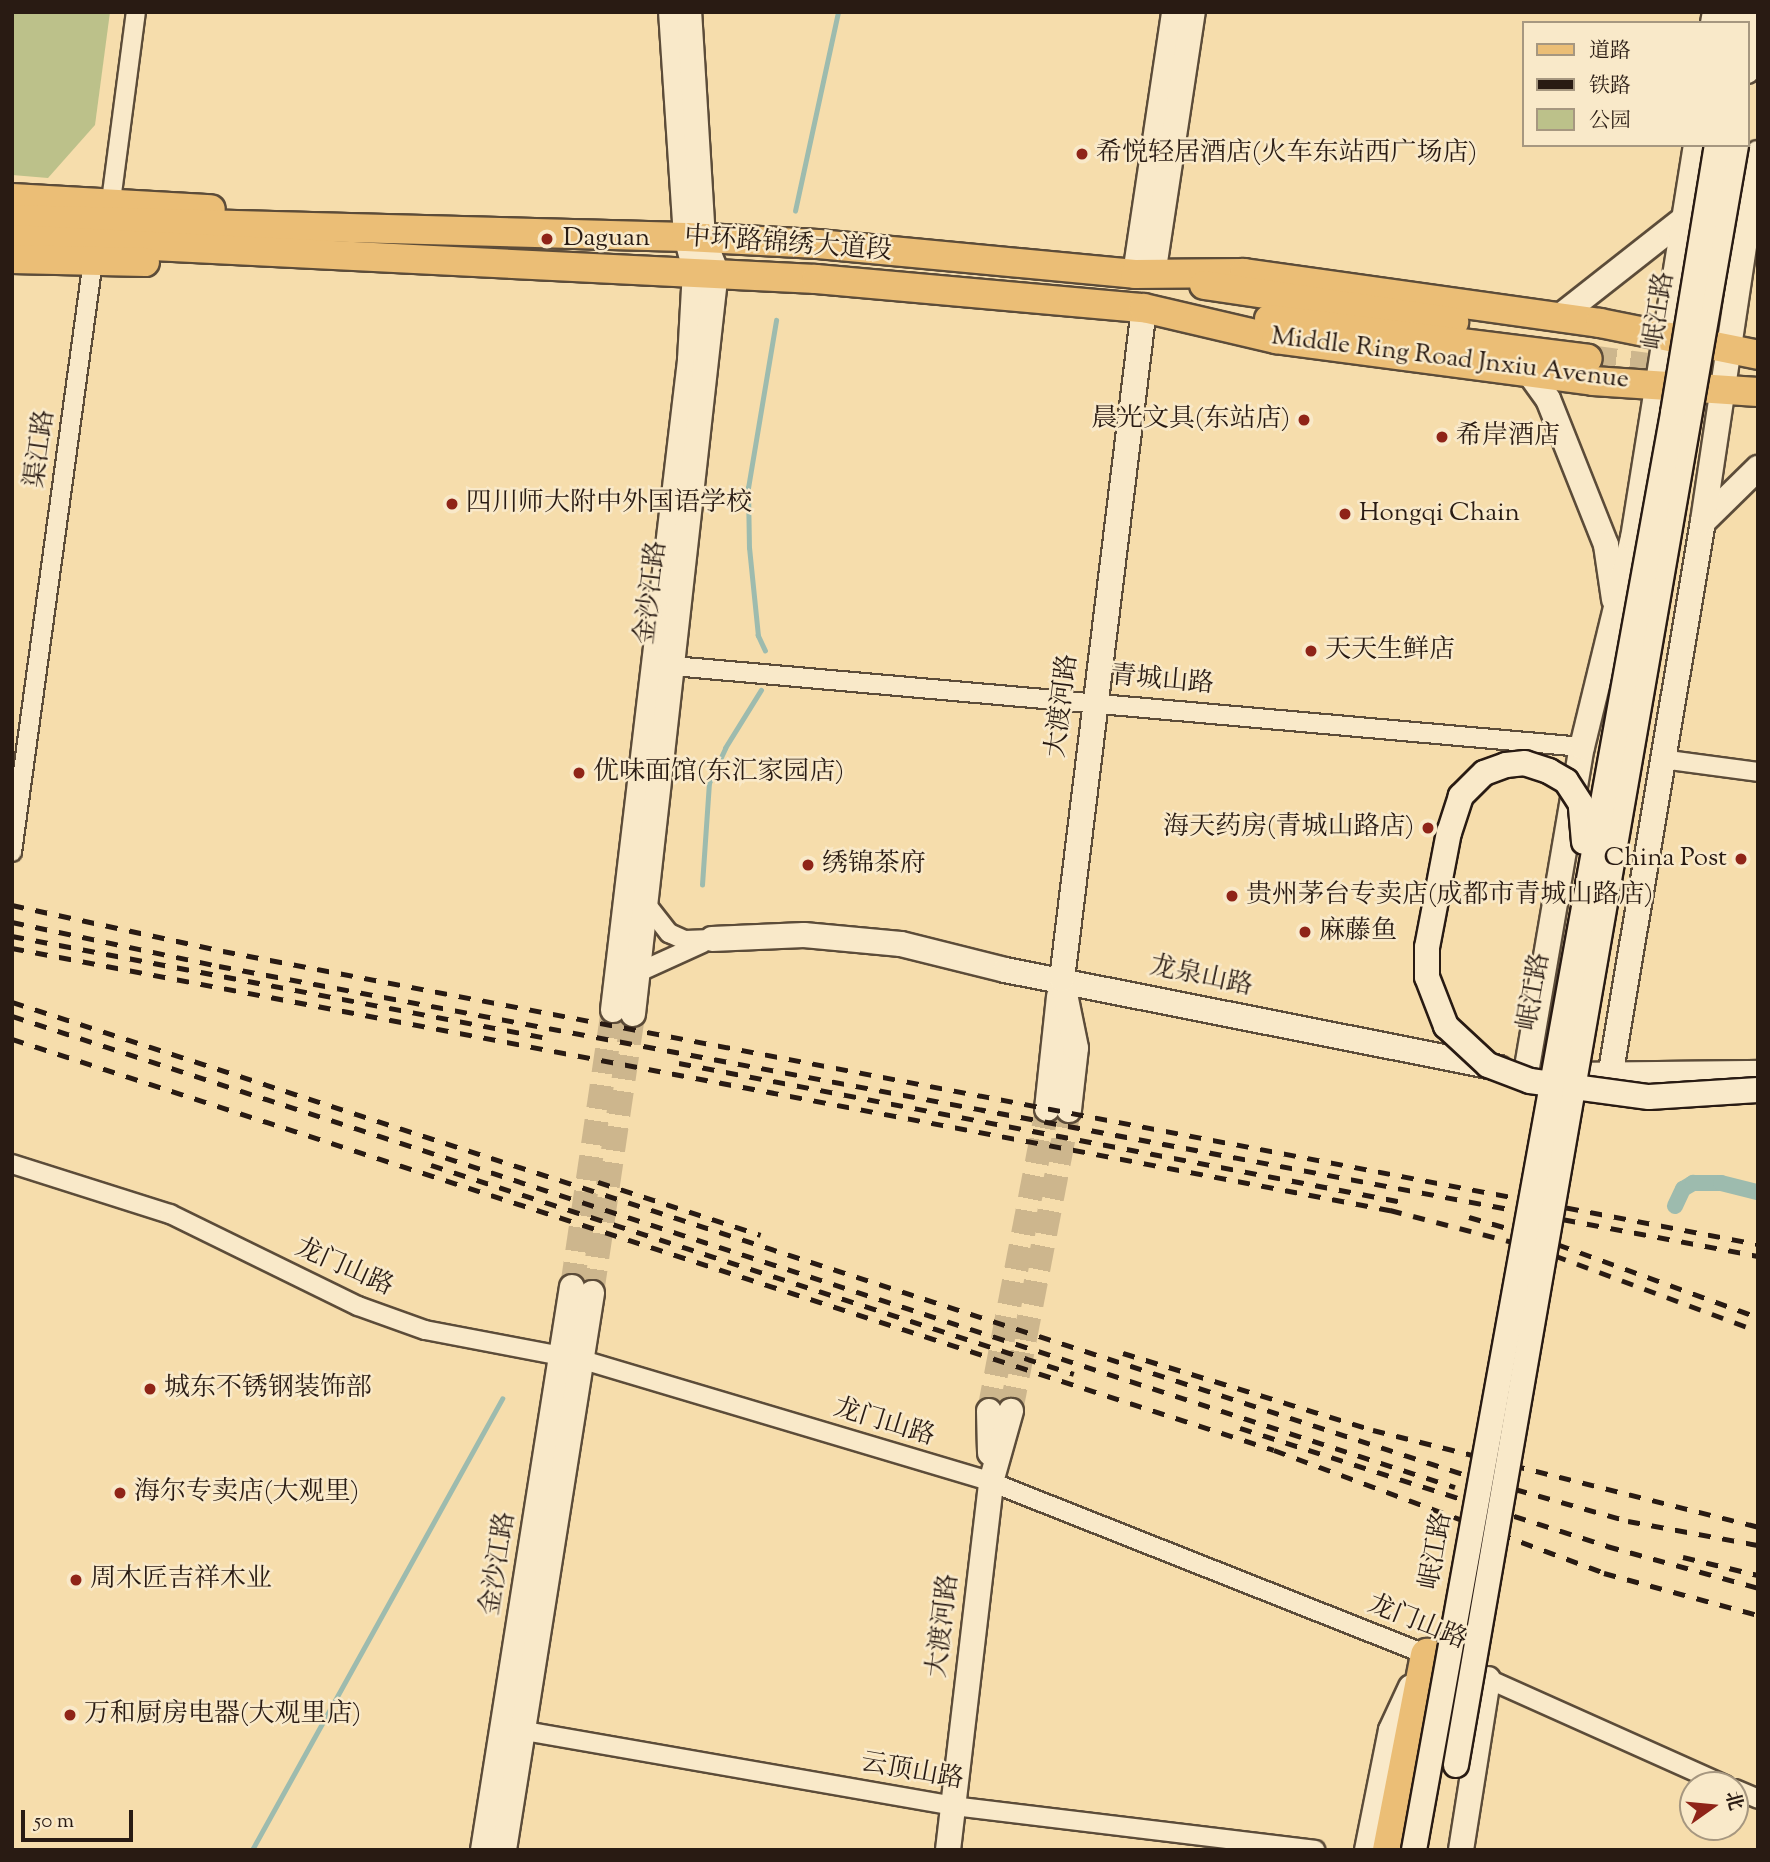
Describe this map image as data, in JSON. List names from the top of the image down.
{
  "streets": {
    "main road": [
      "中环路锦绣大道段",
      "岷江路",
      "Middle Ring Road Jnxiu Avenue",
      "金沙江路",
      "大渡河路",
      "龙泉山路"
    ],
    "street": [
      "渠江路",
      "青城山路",
      "龙门山路",
      "云顶山路"
    ]
  },
  "crossings": [
    ["中环路锦绣大道段", "Middle Ring Road Jnxiu Avenue"],
    ["中环路锦绣大道段", "金沙江路"],
    ["中环路锦绣大道段", "大渡河路"],
    ["岷江路", "Middle Ring Road Jnxiu Avenue"],
    ["岷江路", "青城山路"],
    ["岷江路", "龙泉山路"],
    ["Middle Ring Road Jnxiu Avenue", "大渡河路"],
    ["金沙江路", "青城山路"],
    ["金沙江路", "龙泉山路"],
    ["金沙江路", "龙门山路"],
    ["金沙江路", "云顶山路"],
    ["青城山路", "大渡河路"],
    ["大渡河路", "龙泉山路"],
    ["大渡河路", "龙门山路"],
    ["大渡河路", "云顶山路"]
  ],
  "places": [
    "希悦轻居酒店(火车东站西广场店)",
    "Daguan",
    "晨光文具(东站店)",
    "希岸酒店",
    "四川师大附中外国语学校",
    "Hongqi Chain",
    "天天生鲜店",
    "优味面馆(东汇家园店)",
    "海天药房(青城山路店)",
    "China Post",
    "绣锦茶府",
    "贵州茅台专卖店(成都市青城山路店)",
    "麻藤鱼",
    "城东不锈钢装饰部",
    "海尔专卖店(大观里)",
    "周木匠吉祥木业",
    "万和厨房电器(大观里店)"
  ],
  "legend": ["道路", "铁路", "公园"],
  "scale_bar": "50 m",
  "north": "right"
}
